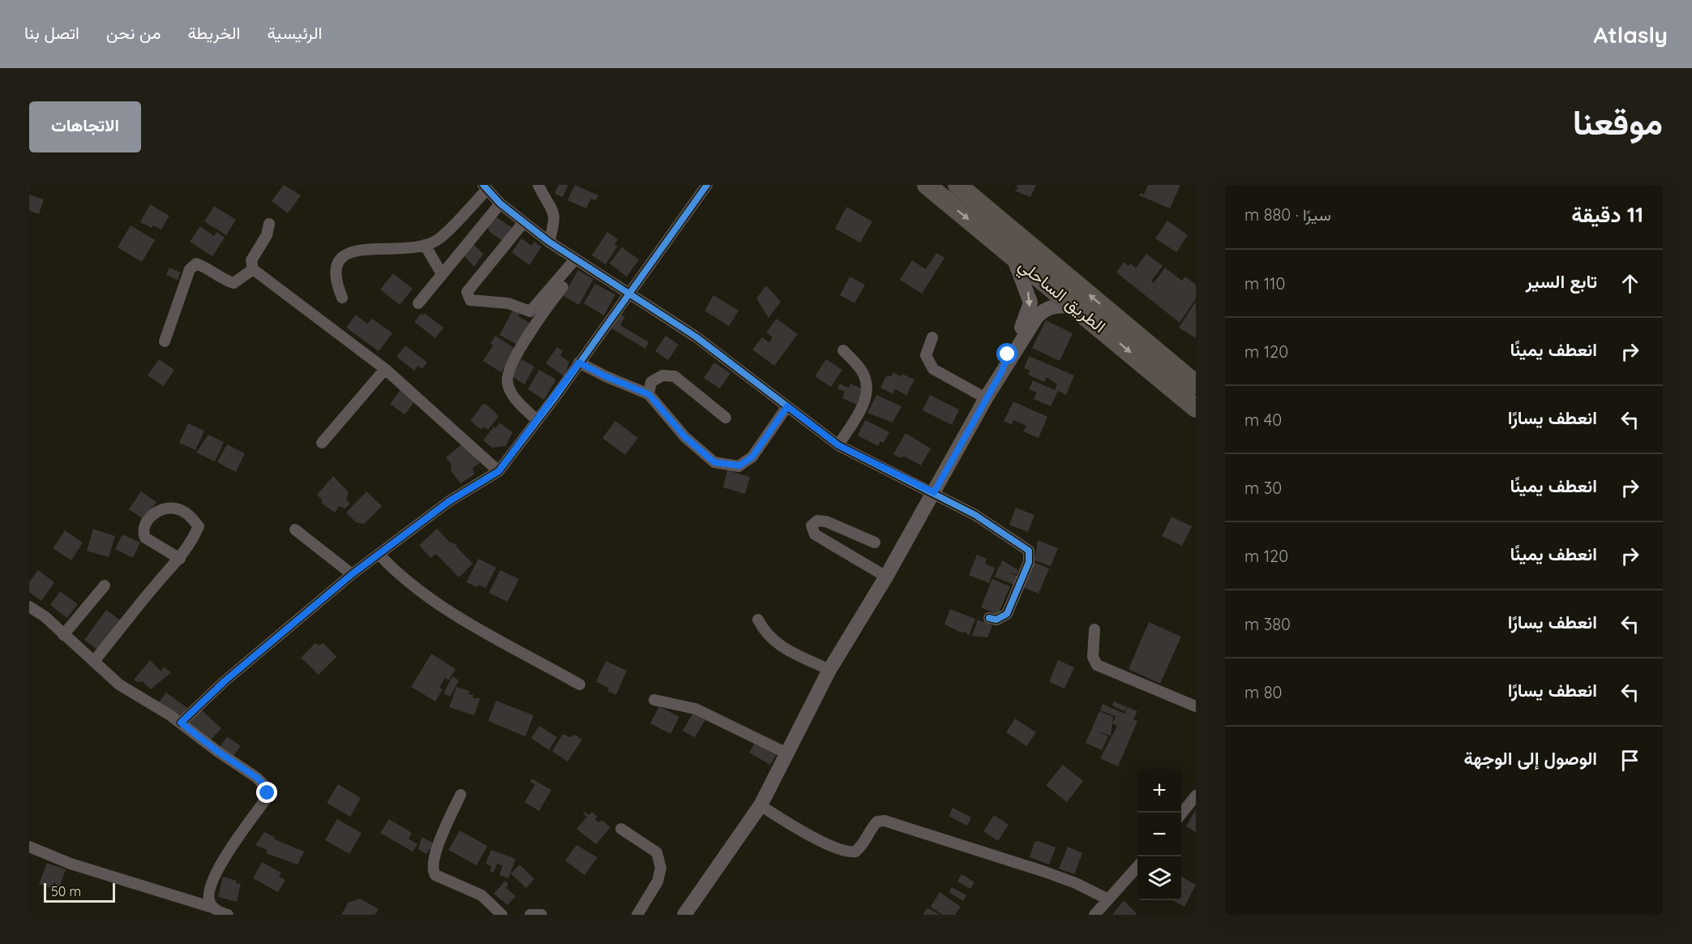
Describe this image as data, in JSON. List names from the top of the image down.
{
  "streets": {
    "highway": ["الطريق الساحلي"]
  },
  "scale_bar": "50 m",
  "page": {
    "header": "Atlasly",
    "nav": [
      "الرئيسية",
      "الخريطة",
      "من نحن",
      "اتصل بنا"
    ],
    "title": "موقعنا",
    "buttons": "الاتجاهات",
    "heading": ["11 دقيقة", "سيرًا · 880 m"],
    "list": [
      ["تابع السير", "110 m"],
      ["انعطف يمينًا", "120 m"],
      ["انعطف يسارًا", "40 m"],
      ["انعطف يمينًا", "30 m"],
      ["انعطف يمينًا", "120 m"],
      ["انعطف يسارًا", "380 m"],
      ["انعطف يسارًا", "80 m"],
      "الوصول إلى الوجهة"
    ],
    "map_buttons": ["+", "−"],
    "scale": "50 m"
  }
}
